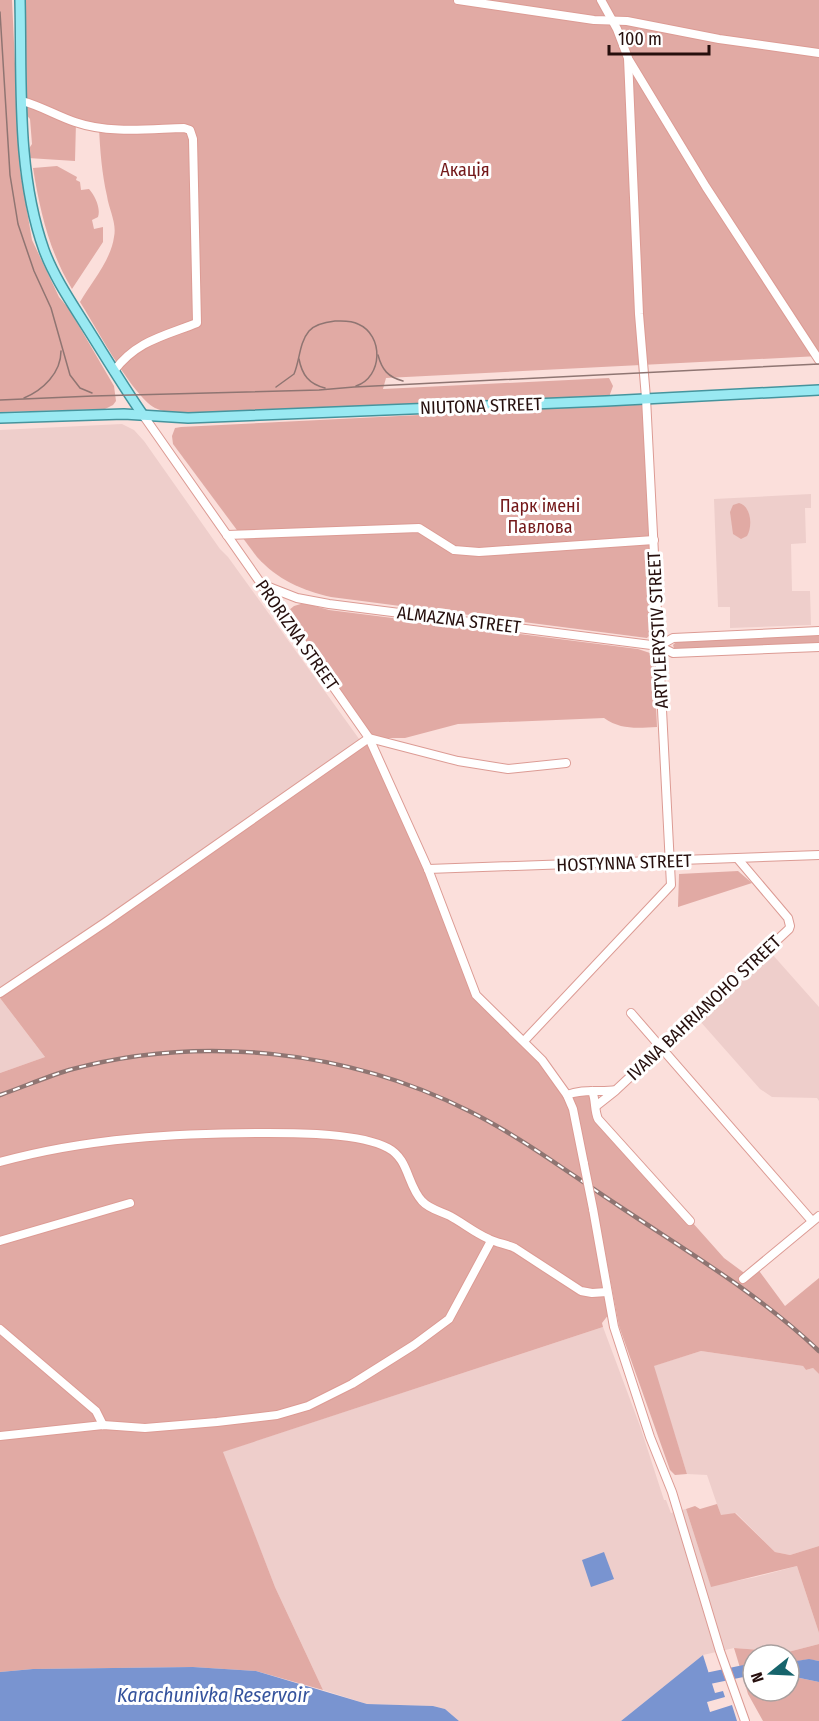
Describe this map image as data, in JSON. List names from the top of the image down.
{
  "streets": {
    "main road": ["NIUTONA STREET", "PRORIZNA STREET"],
    "street": [
      "ALMAZNA STREET",
      "ARTYLERYSTIV STREET",
      "HOSTYNNA STREET",
      "IVANA BAHRIANOHO STREET"
    ]
  },
  "crossings": [
    ["NIUTONA STREET", "ARTYLERYSTIV STREET"],
    ["NIUTONA STREET", "PRORIZNA STREET"],
    ["ALMAZNA STREET", "ARTYLERYSTIV STREET"],
    ["ALMAZNA STREET", "PRORIZNA STREET"],
    ["ARTYLERYSTIV STREET", "PRORIZNA STREET"],
    ["ARTYLERYSTIV STREET", "HOSTYNNA STREET"],
    ["PRORIZNA STREET", "HOSTYNNA STREET"],
    ["PRORIZNA STREET", "IVANA BAHRIANOHO STREET"],
    ["HOSTYNNA STREET", "IVANA BAHRIANOHO STREET"]
  ],
  "water": ["Karachunivka Reservoir"],
  "parks": ["Акація", "Парк імені Павлова"],
  "scale_bar": "100 m",
  "north": "left"
}
